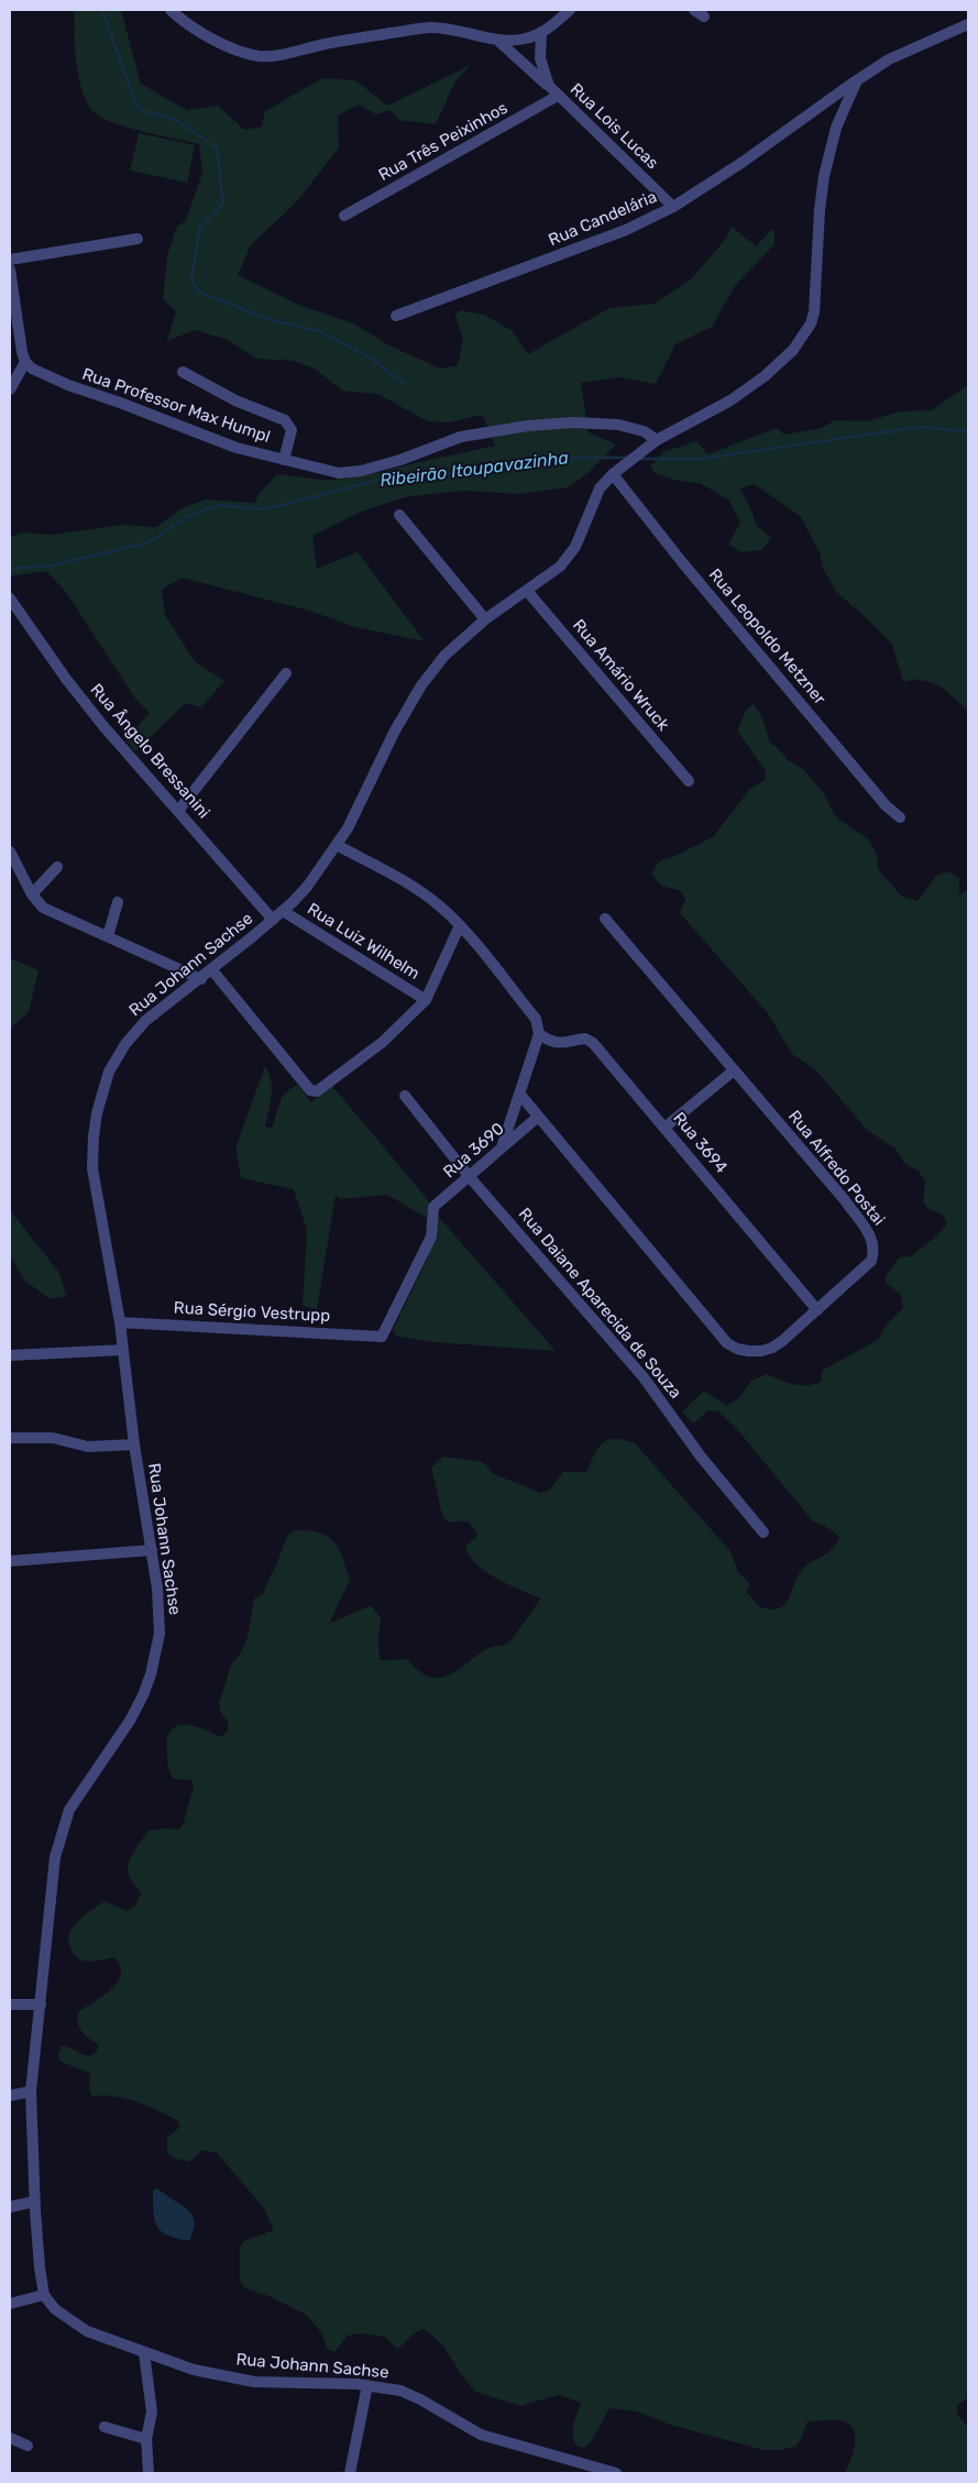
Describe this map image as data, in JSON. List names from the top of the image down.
{
  "streets": {
    "street": [
      "Rua Lois Lucas",
      "Rua Três Peixinhos",
      "Rua Candelária",
      "Rua Professor Max Humpl",
      "Rua Leopoldo Metzner",
      "Rua Amário Wruck",
      "Rua Ângelo Bressanini",
      "Rua Luiz Wilhelm",
      "Rua Johann Sachse",
      "Rua 3694",
      "Rua 3690",
      "Rua Alfredo Postai",
      "Rua Daiane Aparecida de Souza",
      "Rua Sérgio Vestrupp"
    ]
  },
  "crossings": [
    ["Rua Lois Lucas", "Rua Três Peixinhos"],
    ["Rua Lois Lucas", "Rua Candelária"],
    ["Rua Professor Max Humpl", "Rua Johann Sachse"],
    ["Rua Leopoldo Metzner", "Rua Johann Sachse"],
    ["Rua Amário Wruck", "Rua Johann Sachse"],
    ["Rua Ângelo Bressanini", "Rua Johann Sachse"],
    ["Rua Luiz Wilhelm", "Rua Johann Sachse"],
    ["Rua Johann Sachse", "Rua Sérgio Vestrupp"],
    ["Rua 3694", "Rua Alfredo Postai"],
    ["Rua 3690", "Rua Alfredo Postai"],
    ["Rua 3690", "Rua Daiane Aparecida de Souza"],
    ["Rua 3690", "Rua Sérgio Vestrupp"]
  ],
  "water": ["Ribeirão Itoupavazinha"]
}
